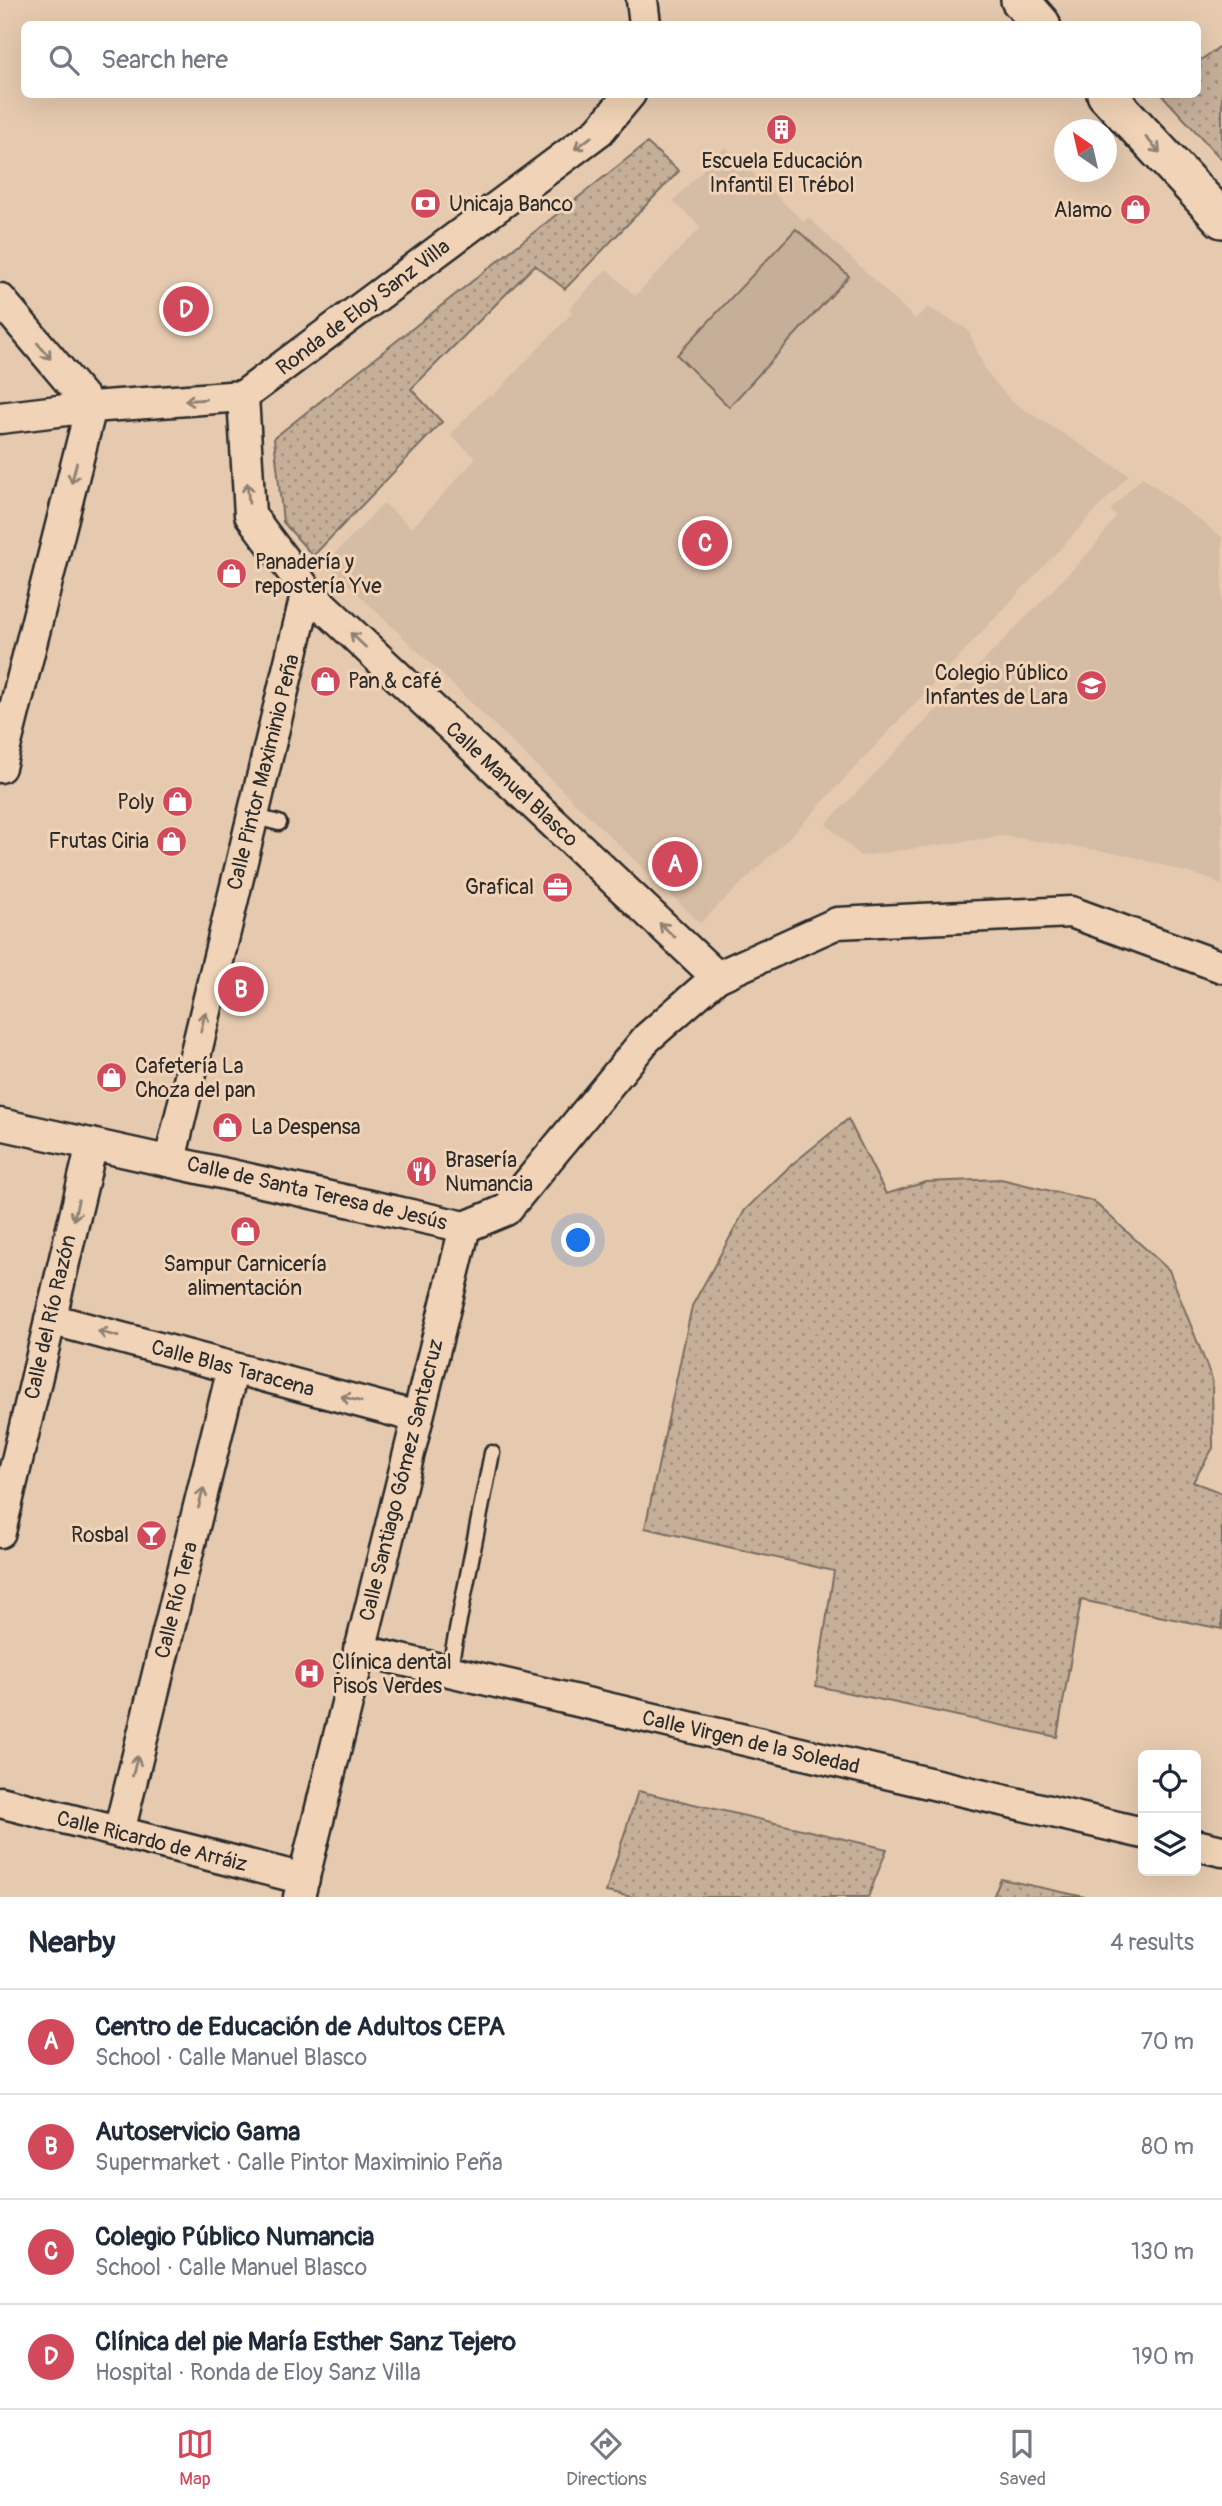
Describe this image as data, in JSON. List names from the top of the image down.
{
  "streets": {
    "street": [
      "Ronda de Eloy Sanz Villa",
      "Calle Pintor Maximinio Peña",
      "Calle Manuel Blasco",
      "Calle de Santa Teresa de Jesús",
      "Calle del Río Razón",
      "Calle Blas Taracena",
      "Calle Santiago Gómez Santacruz",
      "Calle Río Tera",
      "Calle Virgen de la Soledad",
      "Calle Ricardo de Arráiz"
    ]
  },
  "crossings": [
    ["Calle Pintor Maximinio Peña", "Calle Manuel Blasco"],
    ["Calle Pintor Maximinio Peña", "Calle de Santa Teresa de Jesús"],
    ["Calle Manuel Blasco", "Calle de Santa Teresa de Jesús"],
    ["Calle de Santa Teresa de Jesús", "Calle del Río Razón"],
    ["Calle de Santa Teresa de Jesús", "Calle Santiago Gómez Santacruz"],
    ["Calle del Río Razón", "Calle Blas Taracena"],
    ["Calle Blas Taracena", "Calle Santiago Gómez Santacruz"],
    ["Calle Blas Taracena", "Calle Río Tera"],
    ["Calle Santiago Gómez Santacruz", "Calle Virgen de la Soledad"],
    ["Calle Santiago Gómez Santacruz", "Calle Ricardo de Arráiz"],
    ["Calle Río Tera", "Calle Ricardo de Arráiz"]
  ],
  "one_way": [
    "Ronda de Eloy Sanz Villa",
    "Calle Manuel Blasco",
    "Calle del Río Razón",
    "Calle Blas Taracena",
    "Calle Río Tera"
  ],
  "places": {
    "building": ["Escuela Educación Infantil El Trébol"],
    "bank": ["Unicaja Banco"],
    "shop": [
      "Alamo",
      "Panadería y repostería Yve",
      "Pan & café",
      "Poly",
      "Frutas Ciria",
      "Cafetería La Choza del pan",
      "La Despensa",
      "Sampur Carnicería alimentación"
    ],
    "school or university": ["Colegio Público Infantes de Lara"],
    "office": ["Grafical"],
    "restaurant": ["Brasería Numancia"],
    "bar": ["Rosbal"],
    "hospital": ["Clínica dental Pisos Verdes"]
  },
  "north": "top left",
  "page": {
    "search": "Search here",
    "pins": [
      "D",
      "C",
      "A",
      "B"
    ],
    "heading": ["Nearby", "4 results"],
    "list": [
      {
        "mark": "A",
        "name": "Centro de Educación de Adultos CEPA",
        "note": "School · Calle Manuel Blasco",
        "value": "70 m"
      },
      {
        "mark": "B",
        "name": "Autoservicio Gama",
        "note": "Supermarket · Calle Pintor Maximinio Peña",
        "value": "80 m"
      },
      {
        "mark": "C",
        "name": "Colegio Público Numancia",
        "note": "School · Calle Manuel Blasco",
        "value": "130 m"
      },
      {
        "mark": "D",
        "name": "Clínica del pie María Esther Sanz Tejero",
        "note": "Hospital · Ronda de Eloy Sanz Villa",
        "value": "190 m"
      }
    ],
    "nav": ["Map", "Directions", "Saved"]
  }
}
